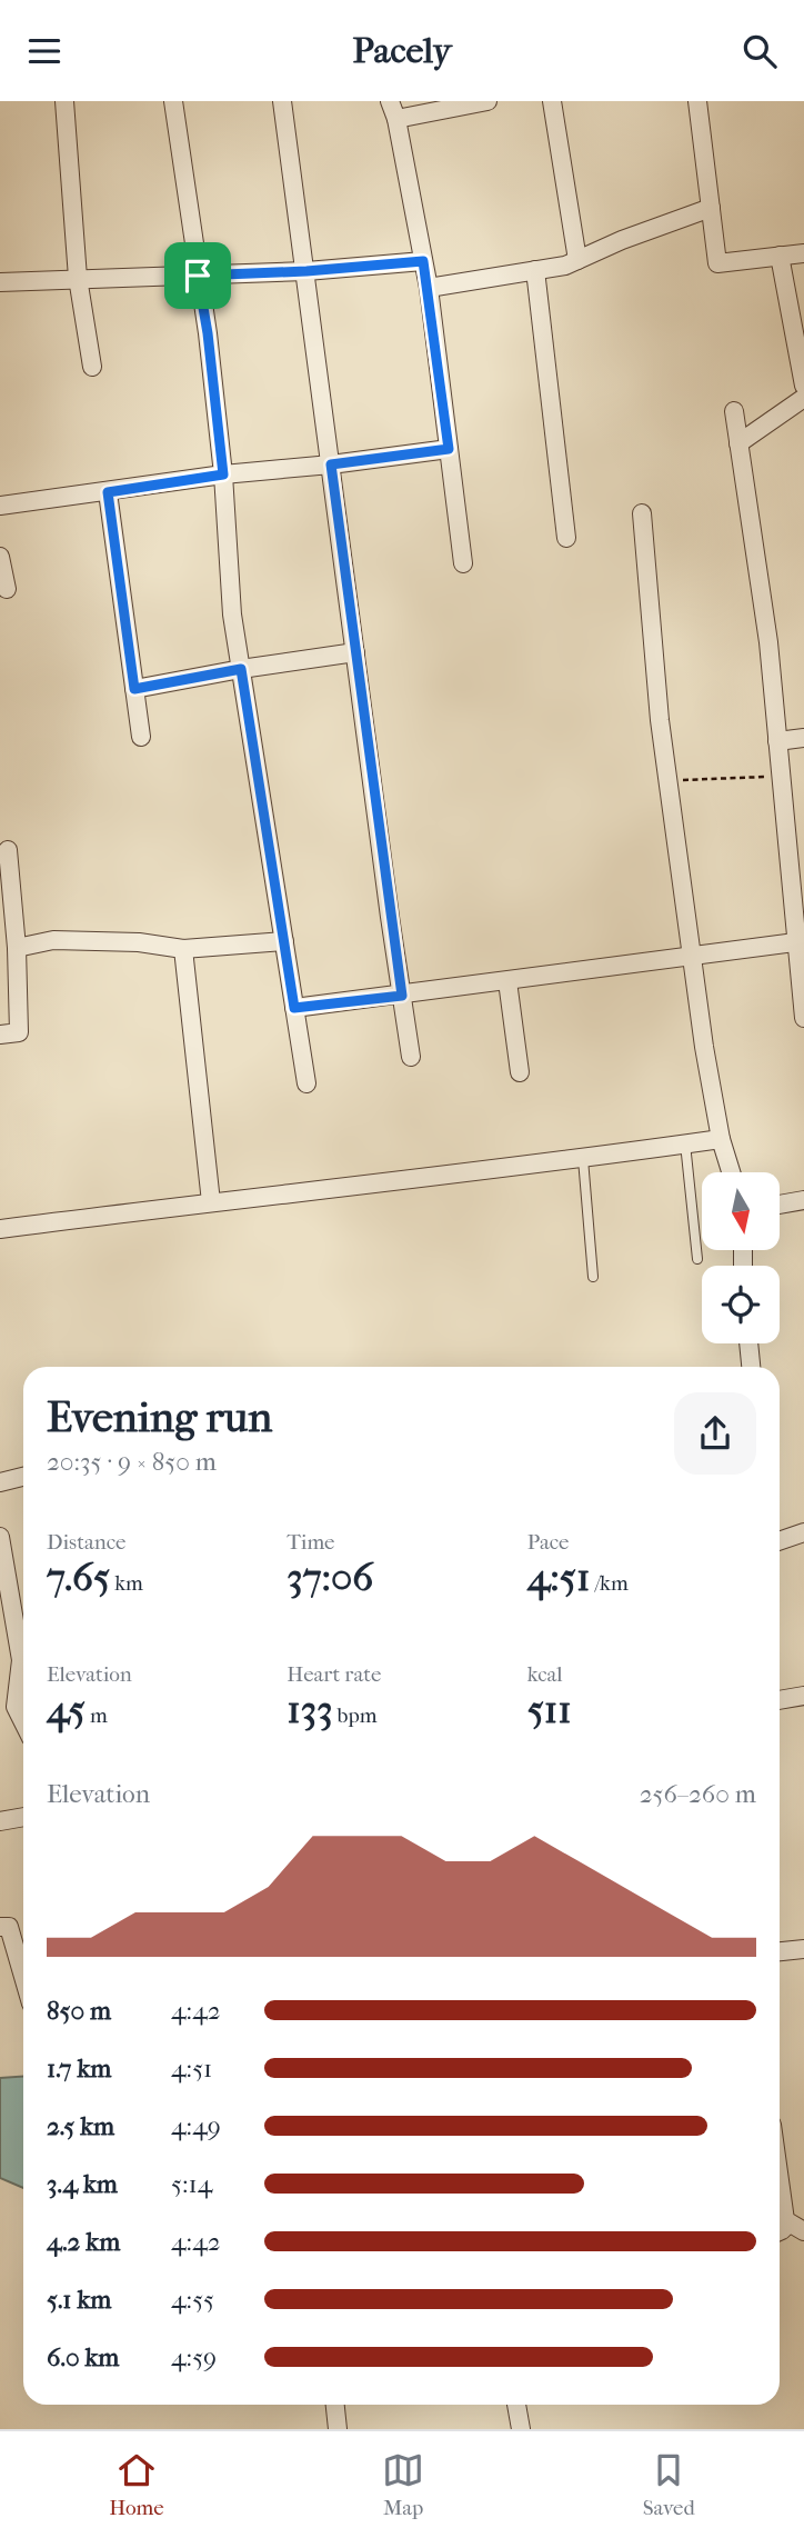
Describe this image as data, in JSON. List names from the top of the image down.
{
  "north": "bottom",
  "page": {
    "header": "Pacely",
    "heading": ["Evening run", "20:35 · 9 × 850 m"],
    "stats": [
      ["Distance", "7.65 km"],
      ["Time", "37:06"],
      ["Pace", "4:51 /km"],
      ["Elevation", "45 m"],
      ["Heart rate", "133 bpm"],
      ["kcal", "511"]
    ],
    "chart": ["Elevation", "256–260 m"],
    "list": [
      {
        "name": "850 m",
        "note": "4:42"
      },
      {
        "name": "1.7 km",
        "note": "4:51"
      },
      {
        "name": "2.5 km",
        "note": "4:49"
      },
      {
        "name": "3.4 km",
        "note": "5:14"
      },
      {
        "name": "4.2 km",
        "note": "4:42"
      },
      {
        "name": "5.1 km",
        "note": "4:55"
      },
      {
        "name": "6.0 km",
        "note": "4:59"
      }
    ],
    "tabs": ["Home", "Map", "Saved"]
  }
}
